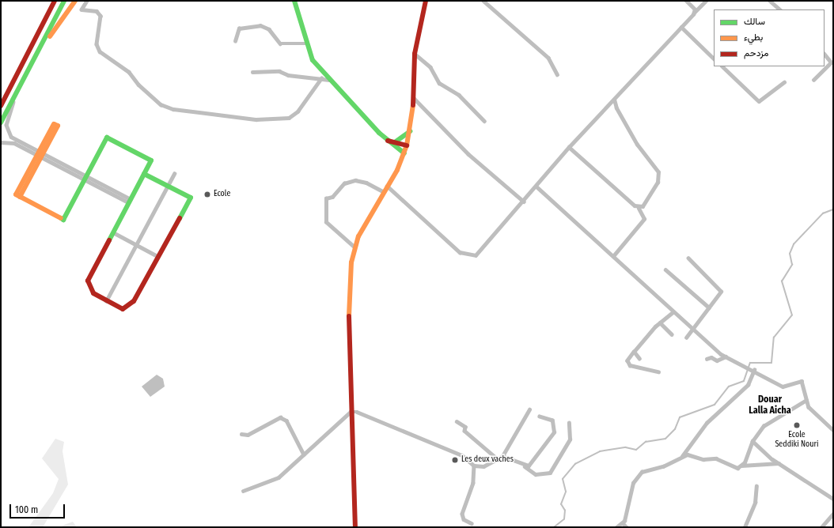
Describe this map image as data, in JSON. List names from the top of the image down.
{
  "districts": ["Douar Lalla Aicha"],
  "places": ["Ecole", "Ecole Seddiki Nouri", "Les deux vaches"],
  "legend": ["سالك", "بطيء", "مزدحم"],
  "scale_bar": "100 m"
}
